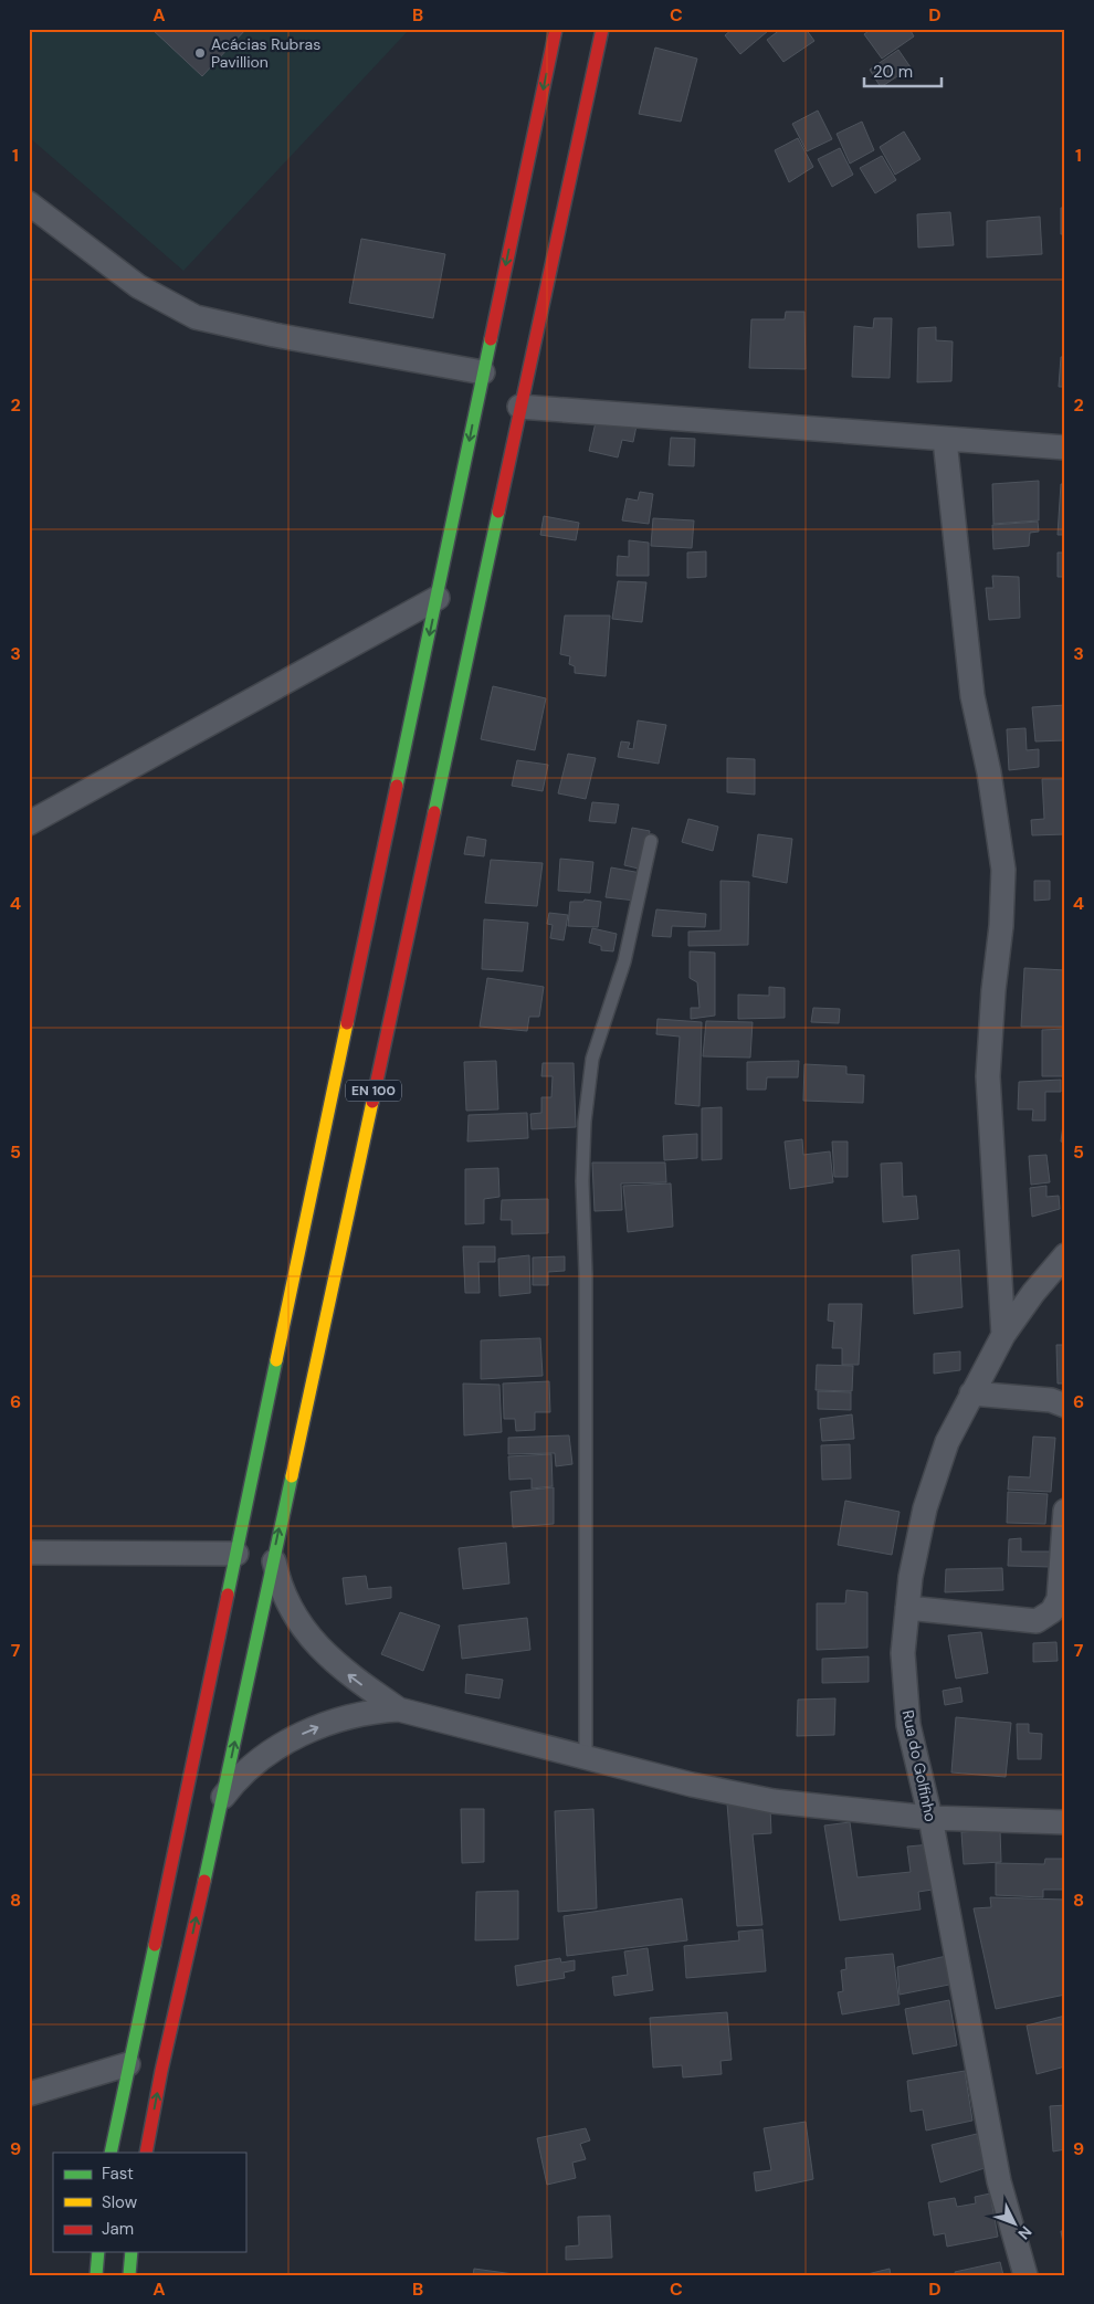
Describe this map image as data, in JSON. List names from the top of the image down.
{
  "streets": {
    "main road": ["EN 100"],
    "street": ["Rua do Golfinho"]
  },
  "places": ["Acácias Rubras Pavillion"],
  "legend": ["Fast", "Slow", "Jam"],
  "scale_bar": "20 m",
  "north": "bottom right",
  "grid": {
    "columns": [
      "A",
      "B",
      "C",
      "D"
    ],
    "rows": [
      "1",
      "2",
      "3",
      "4",
      "5",
      "6",
      "7",
      "8",
      "9"
    ]
  }
}
